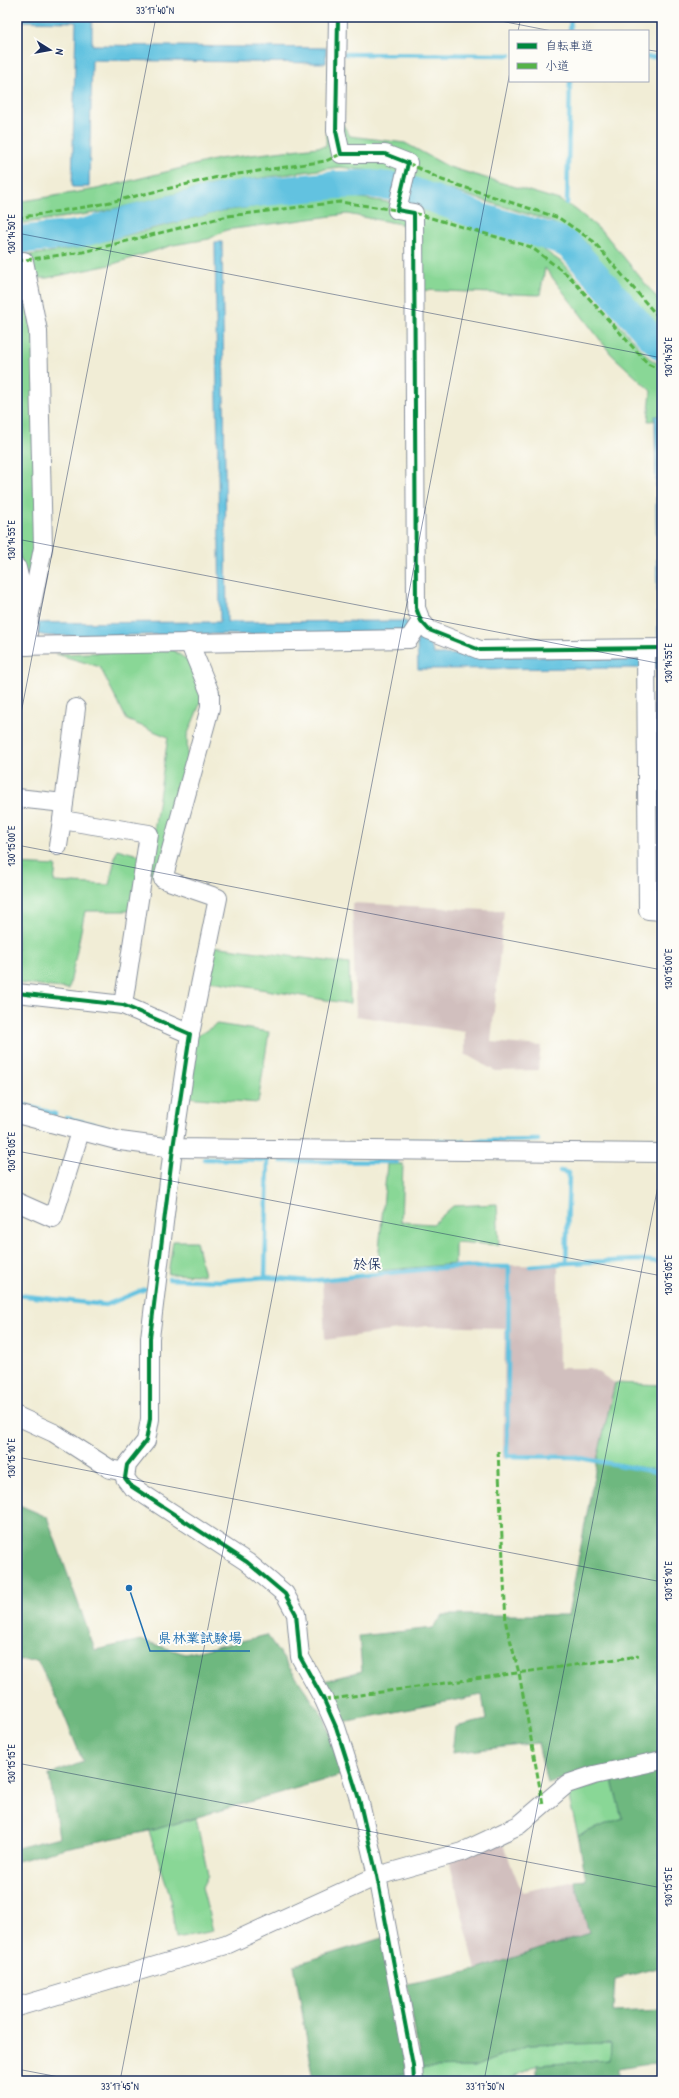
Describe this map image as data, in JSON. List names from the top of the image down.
{
  "districts": ["於保"],
  "places": ["県林業試験場"],
  "legend": ["自転車道", "小道"],
  "north": "right",
  "coordinates": [
    "33°17'40\"N",
    "130°14'50\"E",
    "130°14'55\"E",
    "130°15'00\"E",
    "130°15'05\"E",
    "130°15'10\"E",
    "130°15'15\"E",
    "33°17'45\"N",
    "33°17'50\"N"
  ]
}
